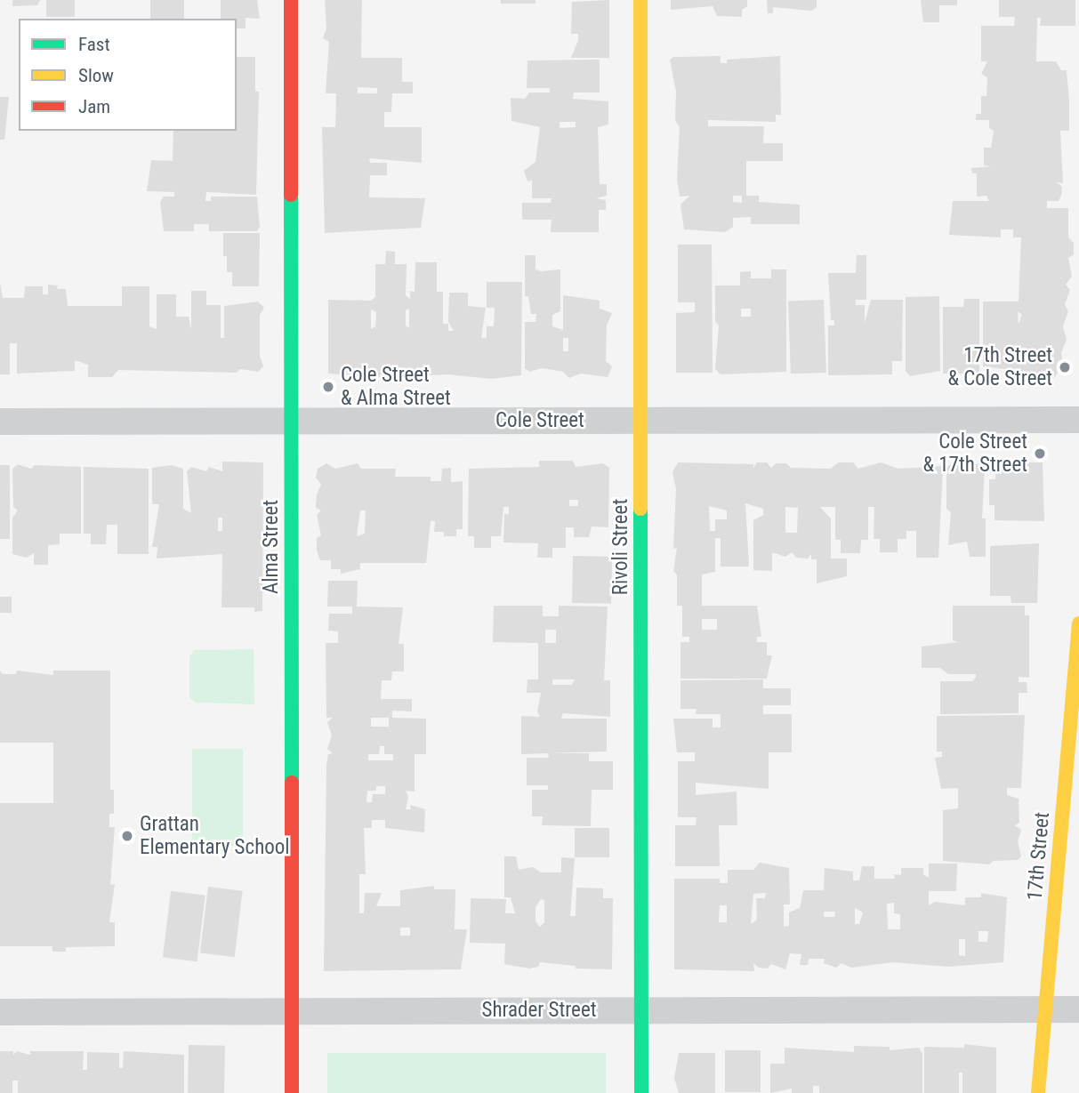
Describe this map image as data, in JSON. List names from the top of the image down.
{
  "streets": {
    "street": [
      "Cole Street",
      "Alma Street",
      "Rivoli Street",
      "17th Street",
      "Shrader Street"
    ]
  },
  "crossings": [
    ["Cole Street", "Alma Street"],
    ["Cole Street", "Rivoli Street"],
    ["Alma Street", "Shrader Street"],
    ["Rivoli Street", "Shrader Street"],
    ["17th Street", "Shrader Street"]
  ],
  "places": [
    "17th Street & Cole Street",
    "Cole Street & Alma Street",
    "Cole Street & 17th Street",
    "Grattan Elementary School"
  ],
  "legend": ["Fast", "Slow", "Jam"]
}
